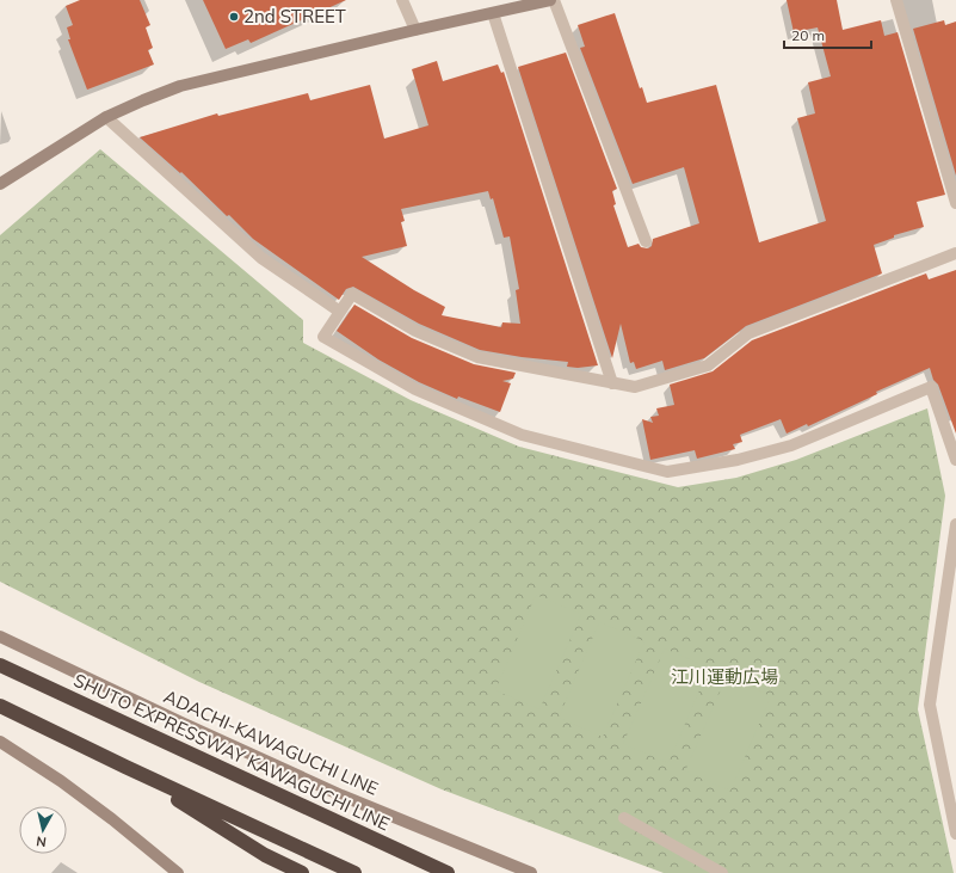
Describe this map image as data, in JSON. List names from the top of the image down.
{
  "streets": {
    "highway": ["SHUTO EXPRESSWAY KAWAGUCHI LINE"],
    "main road": ["ADACHI-KAWAGUCHI LINE"]
  },
  "parks": ["江川運動広場"],
  "places": ["2nd STREET"],
  "scale_bar": "20 m",
  "north": "bottom"
}
